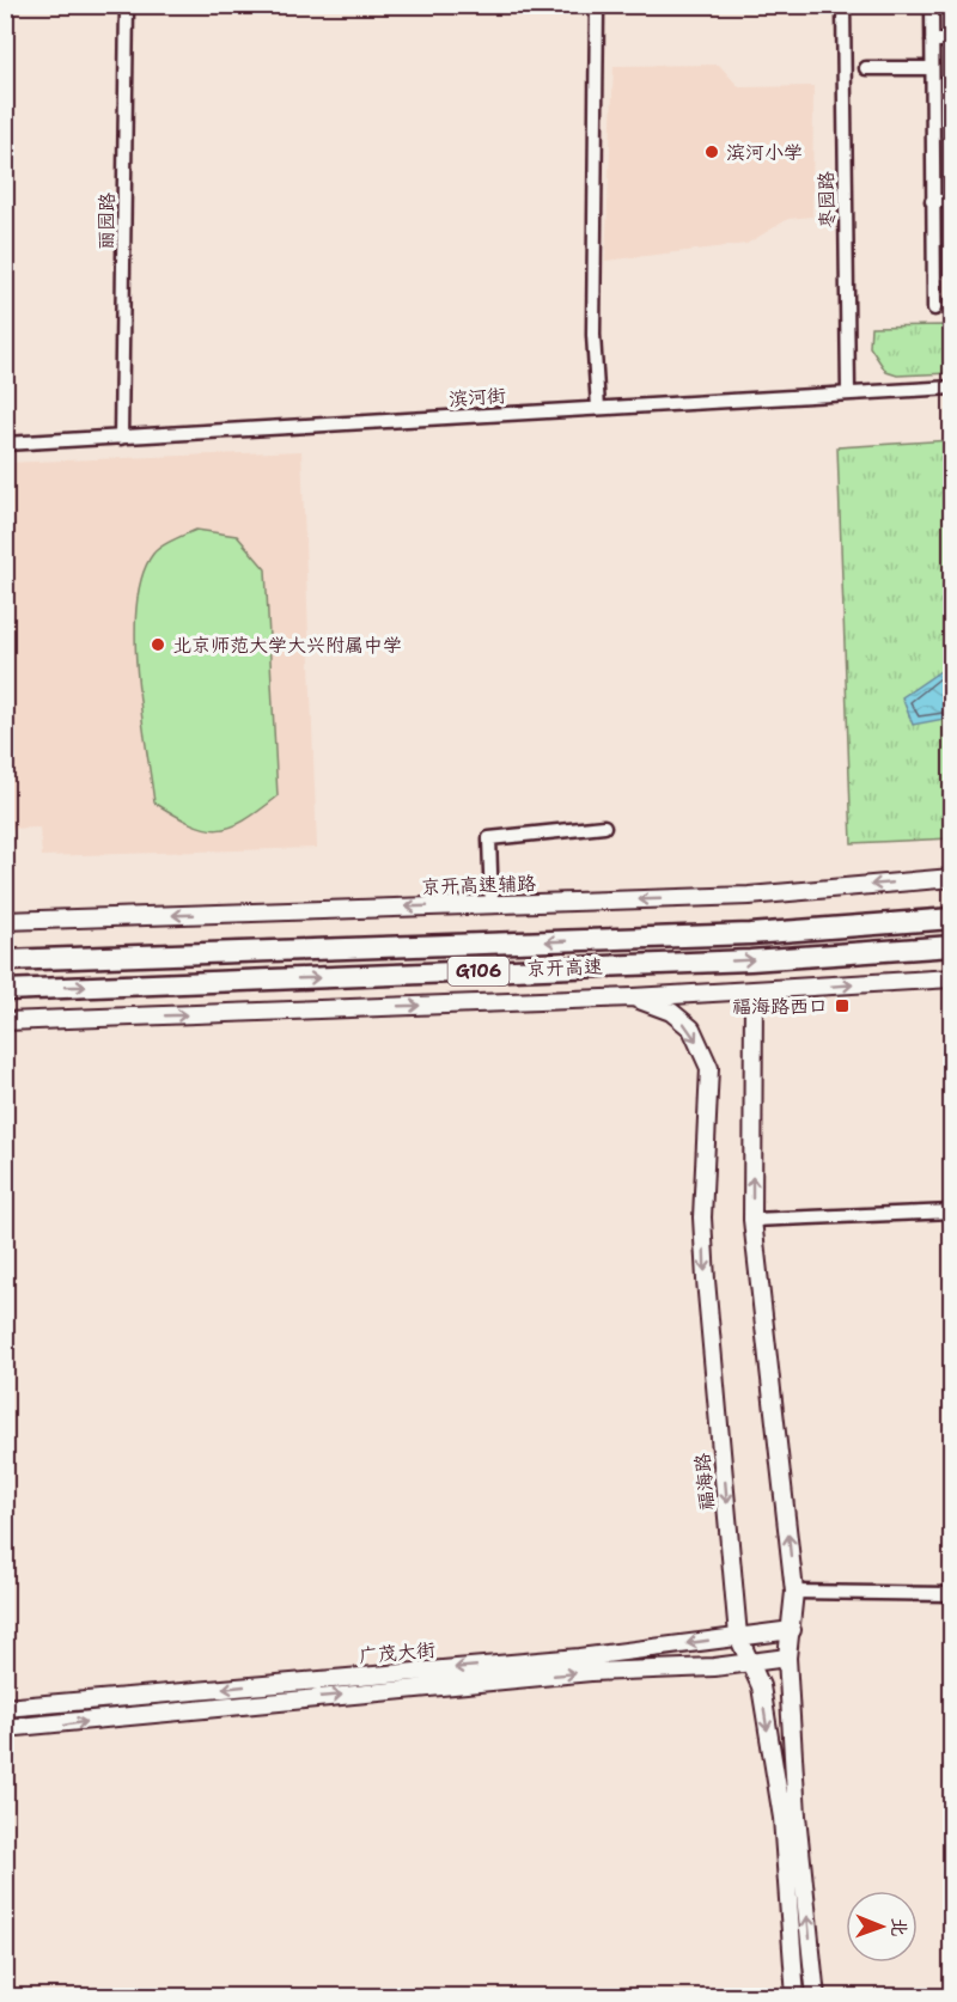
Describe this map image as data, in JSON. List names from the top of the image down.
{
  "streets": {
    "highway": ["京开高速", "G106"],
    "main road": ["京开高速辅路", "福海路", "广茂大街"],
    "street": ["枣园路", "丽园路", "滨河街"]
  },
  "crossings": [
    ["枣园路", "滨河街"],
    ["丽园路", "滨河街"],
    ["福海路", "广茂大街"]
  ],
  "places": {
    "other": ["滨河小学", "北京师范大学大兴附属中学"],
    "transit": ["福海路西口"]
  },
  "north": "right"
}
